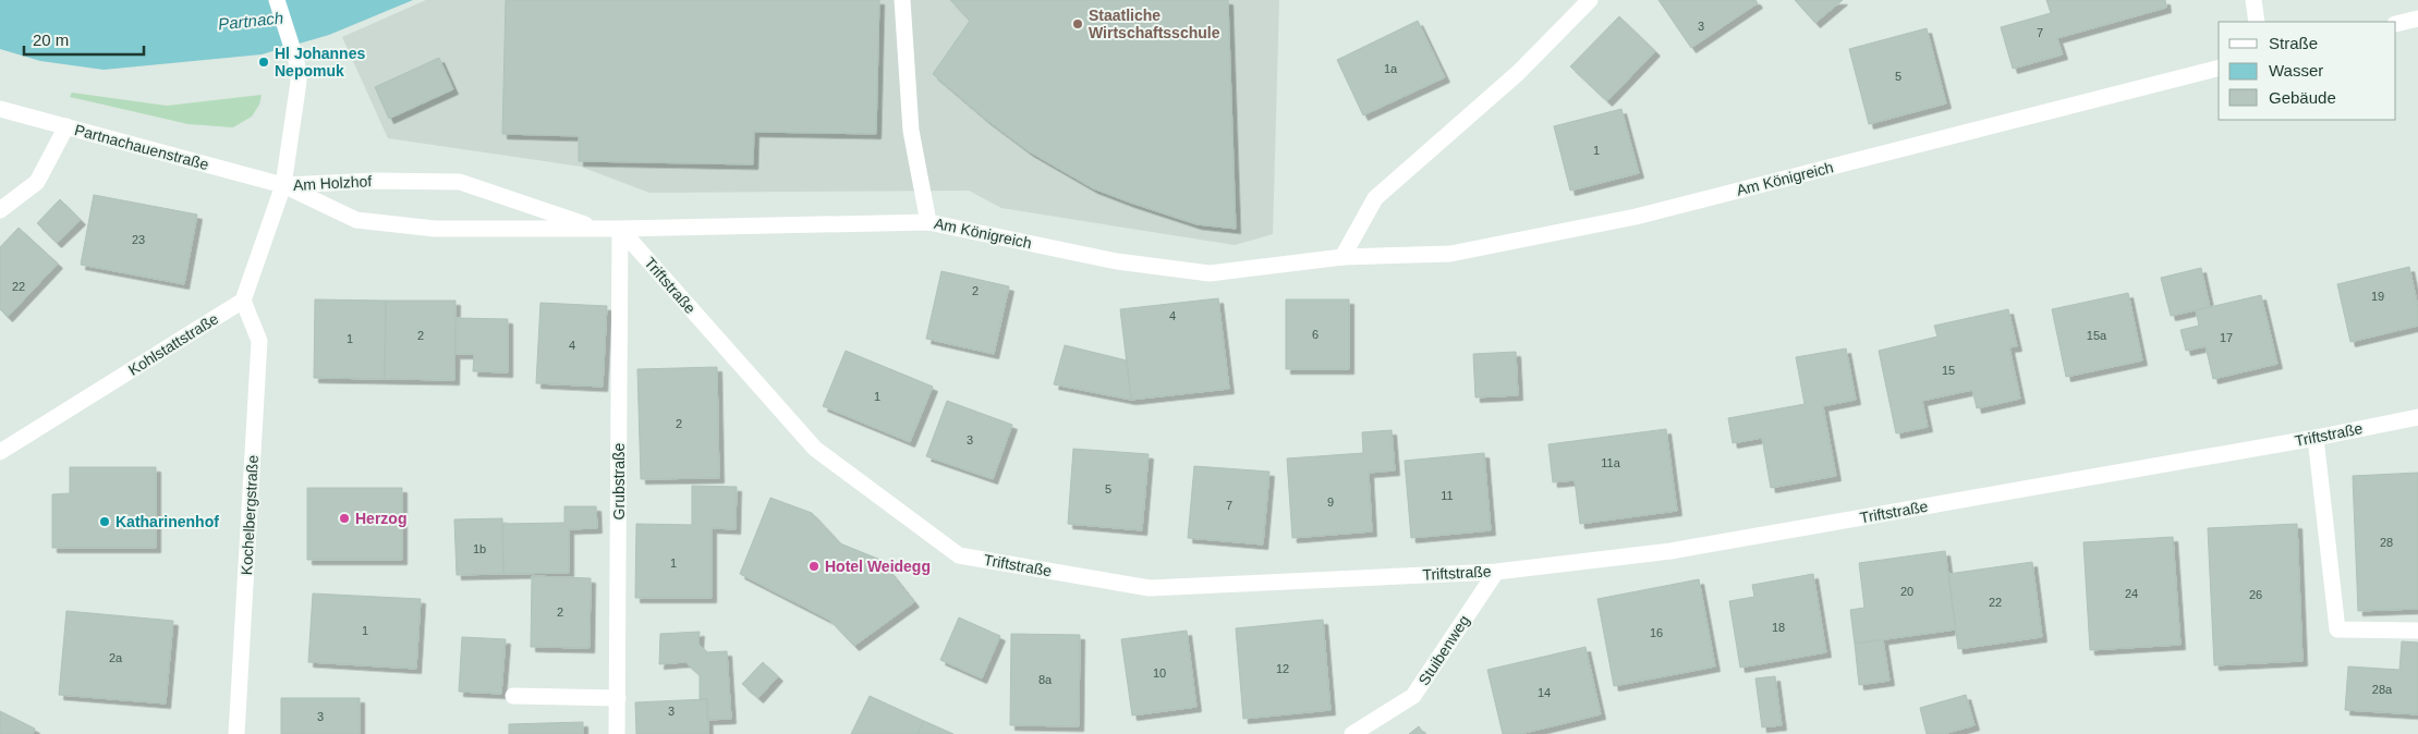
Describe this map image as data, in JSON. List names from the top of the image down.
{
  "streets": {
    "street": [
      "Partnachauenstraße",
      "Am Königreich",
      "Am Holzhof",
      "Triftstraße",
      "Kohlstattstraße",
      "Grubstraße",
      "Kochelbergstraße",
      "Stuibenweg"
    ]
  },
  "crossings": [
    ["Partnachauenstraße", "Am Holzhof"],
    ["Am Königreich", "Am Holzhof"],
    ["Am Königreich", "Triftstraße"],
    ["Am Königreich", "Grubstraße"],
    ["Am Holzhof", "Triftstraße"],
    ["Am Holzhof", "Grubstraße"],
    ["Triftstraße", "Grubstraße"],
    ["Triftstraße", "Stuibenweg"],
    ["Kohlstattstraße", "Kochelbergstraße"]
  ],
  "water": ["Partnach"],
  "places": [
    "Staatliche Wirtschaftsschule",
    "Hl Johannes Nepomuk",
    "Herzog",
    "Katharinenhof",
    "Hotel Weidegg"
  ],
  "house_numbers": [
    "3",
    "7",
    "1a",
    "5",
    "1",
    "23",
    "22",
    "2",
    "19",
    "4",
    "6",
    "2",
    "15a",
    "17",
    "1",
    "4",
    "15",
    "1",
    "2",
    "3",
    "11a",
    "5",
    "11",
    "9",
    "7",
    "28",
    "1b",
    "1",
    "20",
    "24",
    "26",
    "22",
    "2",
    "18",
    "1",
    "16",
    "2a",
    "12",
    "10",
    "8a",
    "28a",
    "14",
    "3",
    "3"
  ],
  "legend": ["Straße", "Wasser", "Gebäude"],
  "scale_bar": "20 m"
}
